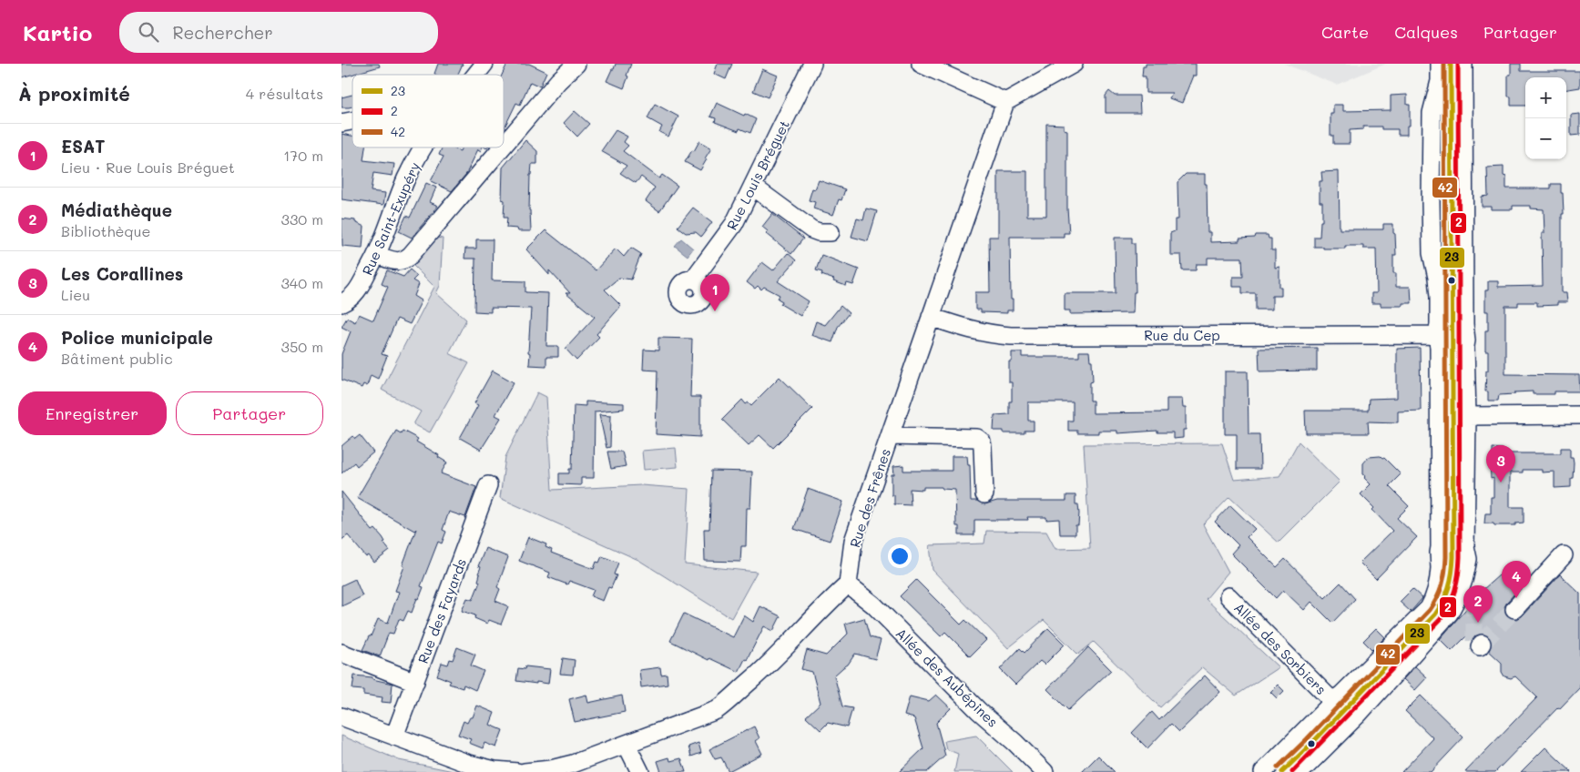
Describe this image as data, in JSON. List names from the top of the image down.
{
  "streets": {
    "street": [
      "Rue Louis Bréguet",
      "Rue Saint-Exupéry",
      "Rue du Cep",
      "Rue des Frênes",
      "Rue des Fayards",
      "Allée des Sorbiers",
      "Allée des Aubépines"
    ]
  },
  "crossings": [
    ["Rue du Cep", "Rue des Frênes"],
    ["Rue des Frênes", "Allée des Aubépines"]
  ],
  "lines": ["transit line 23", "transit line 2", "transit line 42"],
  "legend": ["23", "2", "42"],
  "page": {
    "header": "Kartio",
    "search": "Rechercher",
    "nav": ["Carte", "Calques", "Partager"],
    "heading": ["À proximité", "4 résultats"],
    "map_buttons": ["+", "−"],
    "list": [
      {
        "mark": "1",
        "name": "ESAT",
        "note": "Lieu · Rue Louis Bréguet",
        "value": "170 m"
      },
      {
        "mark": "2",
        "name": "Médiathèque",
        "note": "Bibliothèque",
        "value": "330 m"
      },
      {
        "mark": "3",
        "name": "Les Corallines",
        "note": "Lieu",
        "value": "340 m"
      },
      {
        "mark": "4",
        "name": "Police municipale",
        "note": "Bâtiment public",
        "value": "350 m"
      }
    ],
    "pins": [
      "1",
      "3",
      "4",
      "2"
    ],
    "buttons": ["Enregistrer", "Partager"]
  }
}
